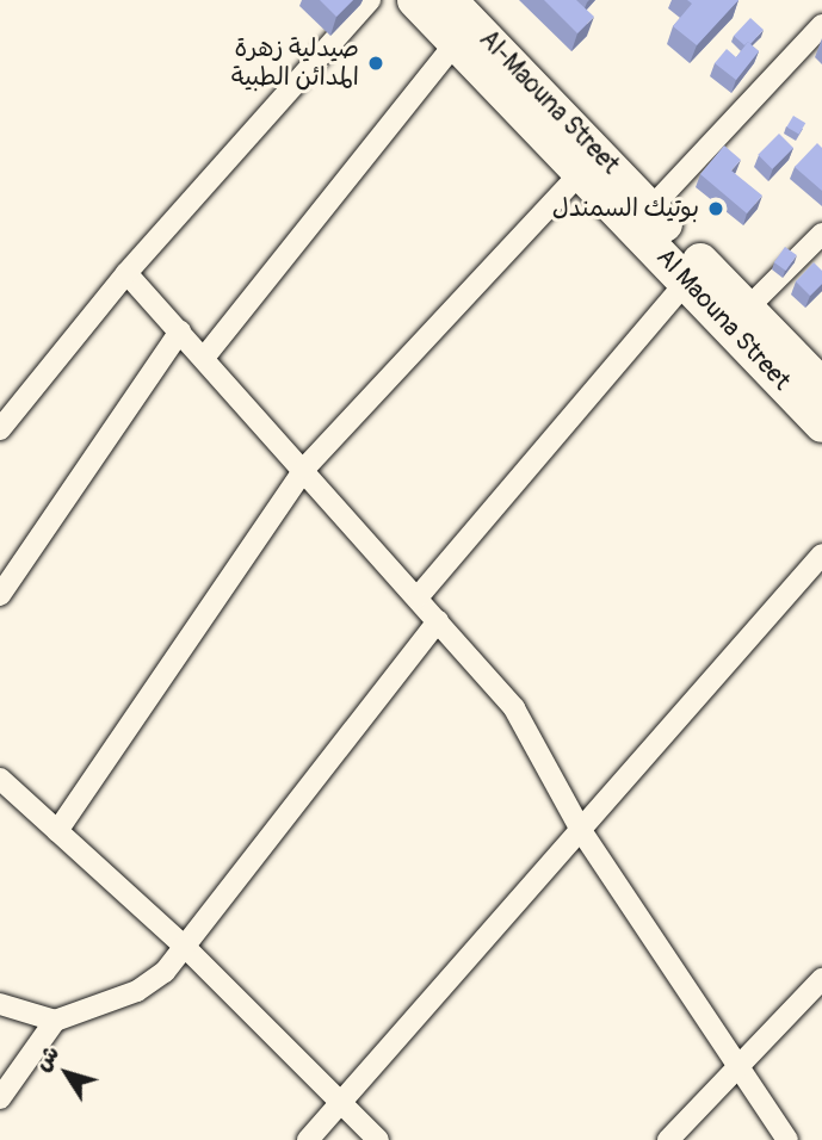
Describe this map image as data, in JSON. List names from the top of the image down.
{
  "streets": {
    "highway": ["Al-Maouna Street", "Al Maouna Street"]
  },
  "places": ["صيدلية زهرة المدائن الطبية", "بوتيك السمندل"],
  "north": "top left"
}
